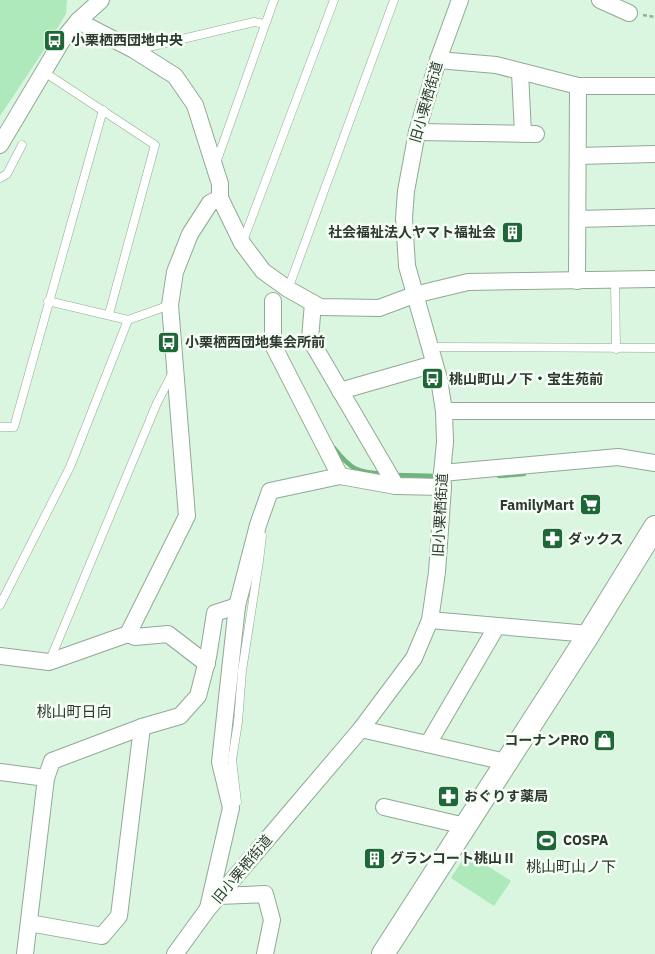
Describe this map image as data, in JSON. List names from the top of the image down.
{
  "streets": {
    "street": ["旧小栗栖街道"]
  },
  "districts": ["桃山町日向", "桃山町山ノ下"],
  "places": {
    "bus stop": ["小栗栖西団地中央", "小栗栖西団地集会所前", "桃山町山ノ下・宝生苑前"],
    "building": ["社会福祉法人ヤマト福祉会", "グランコート桃山Ⅱ"],
    "supermarket": ["FamilyMart"],
    "pharmacy": ["ダックス", "おぐりす薬局"],
    "shop": ["コーナンPRO"],
    "sports": ["COSPA"]
  }
}
